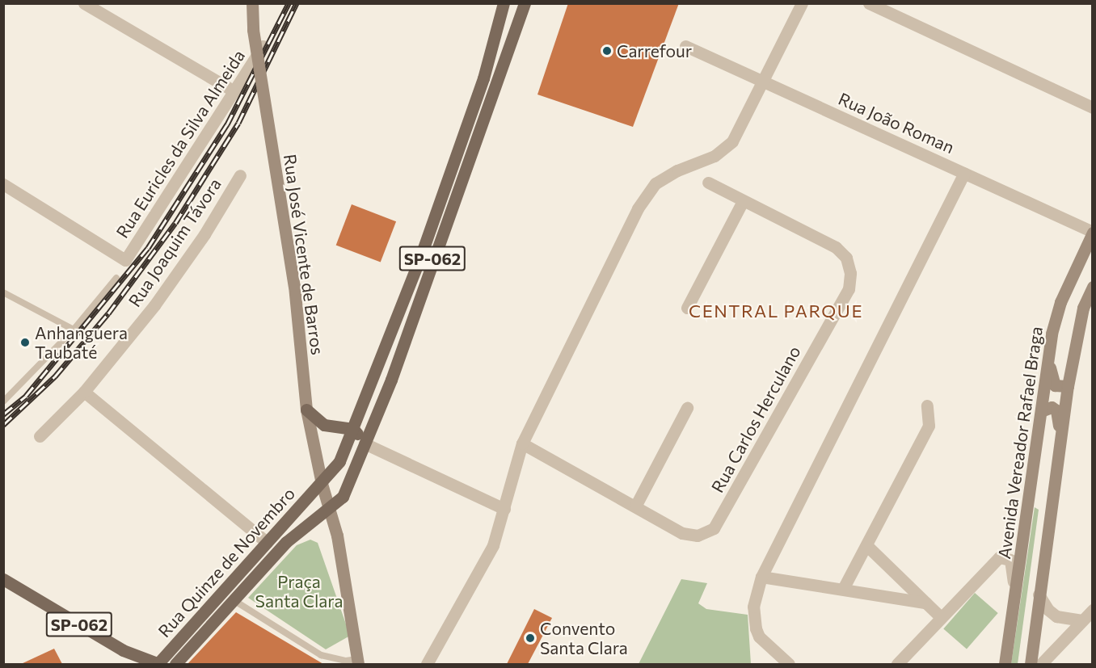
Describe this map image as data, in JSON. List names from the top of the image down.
{
  "streets": {
    "main road": [
      "Rua José Vicente de Barros",
      "SP-062",
      "Avenida Vereador Rafael Braga",
      "Rua Quinze de Novembro"
    ],
    "street": [
      "Rua João Roman",
      "Rua Euricles da Silva Almeida",
      "Rua Joaquim Távora",
      "Rua Carlos Herculano"
    ]
  },
  "crossings": [
    ["Rua João Roman", "Avenida Vereador Rafael Braga"],
    ["Rua José Vicente de Barros", "SP-062"],
    ["Rua José Vicente de Barros", "Rua Quinze de Novembro"],
    ["SP-062", "Rua Quinze de Novembro"]
  ],
  "districts": ["CENTRAL PARQUE"],
  "parks": ["Praça Santa Clara"],
  "places": ["Carrefour", "Anhanguera Taubaté", "Convento Santa Clara"]
}
